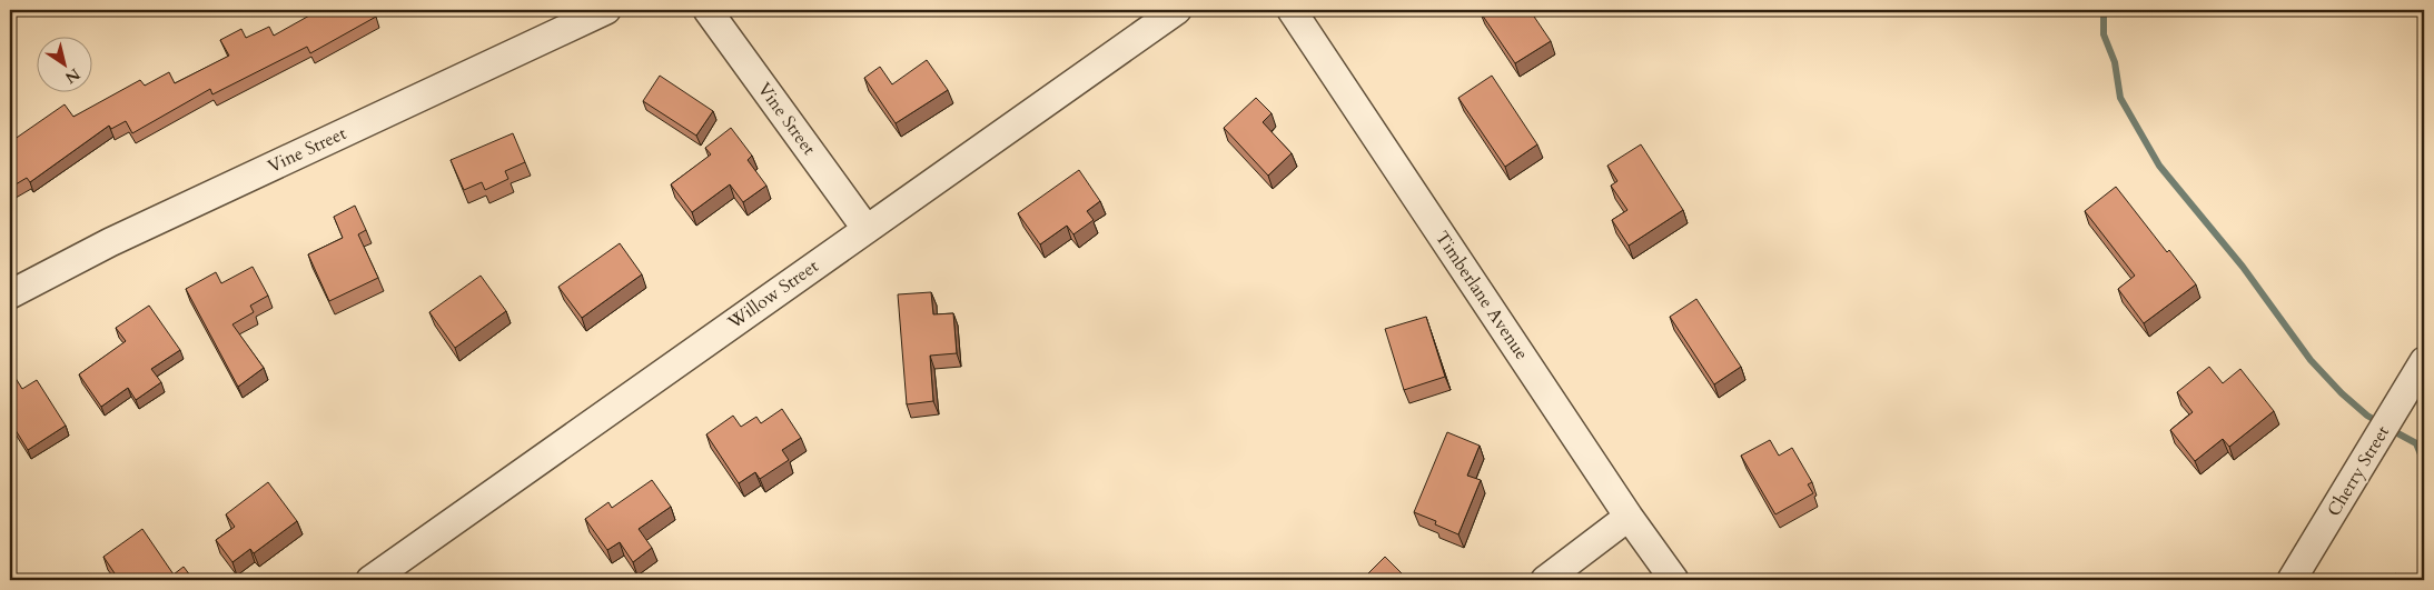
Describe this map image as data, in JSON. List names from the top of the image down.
{
  "streets": {
    "street": [
      "Vine Street",
      "Willow Street",
      "Timberlane Avenue",
      "Cherry Street"
    ]
  },
  "crossings": [
    ["Vine Street", "Willow Street"]
  ],
  "north": "bottom right"
}
